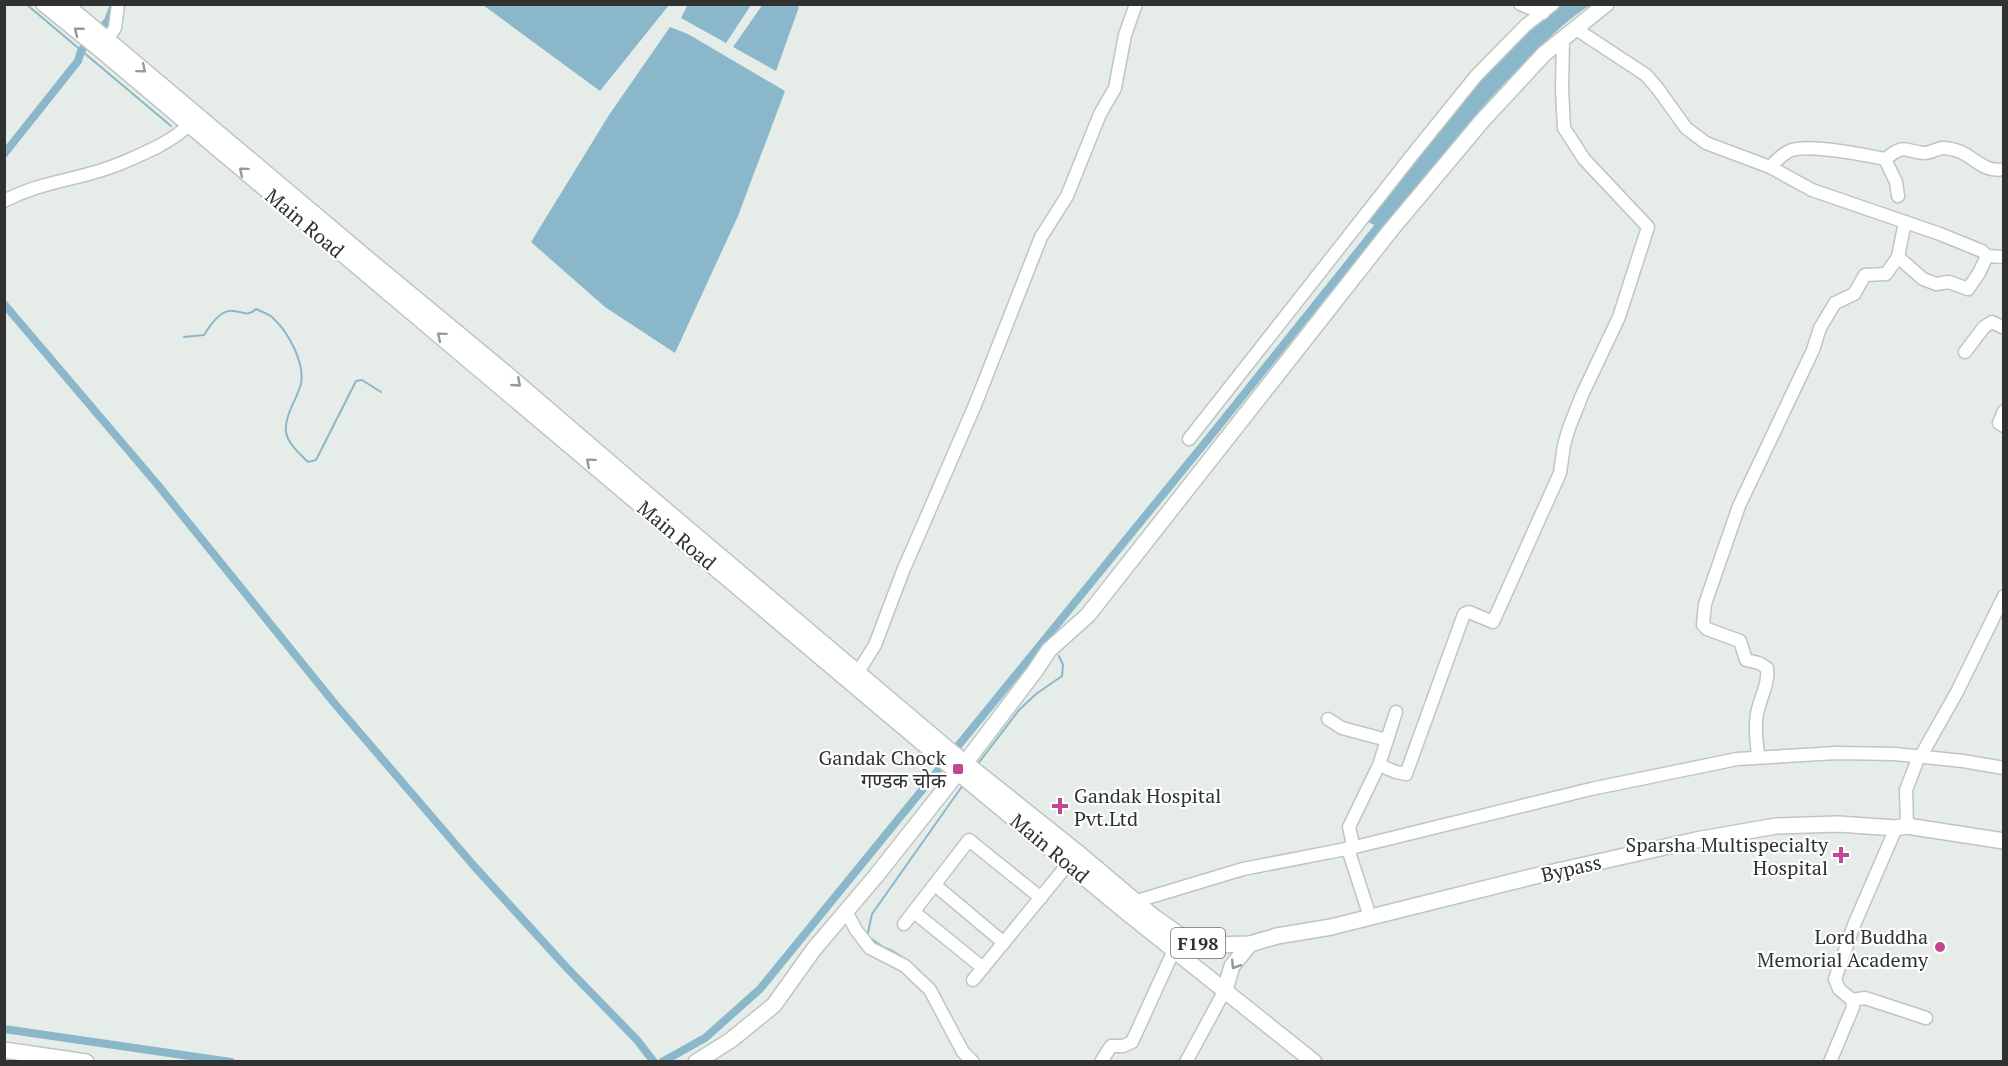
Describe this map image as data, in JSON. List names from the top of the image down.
{
  "streets": {
    "main road": ["Main Road", "Bypass", "F198"]
  },
  "crossings": [
    ["Main Road", "Bypass"]
  ],
  "places": {
    "transit": ["Gandak Chock गण्डक चोक"],
    "health": ["Gandak Hospital Pvt.Ltd", "Sparsha Multispecialty Hospital"],
    "other": ["Lord Buddha Memorial Academy"]
  }
}
